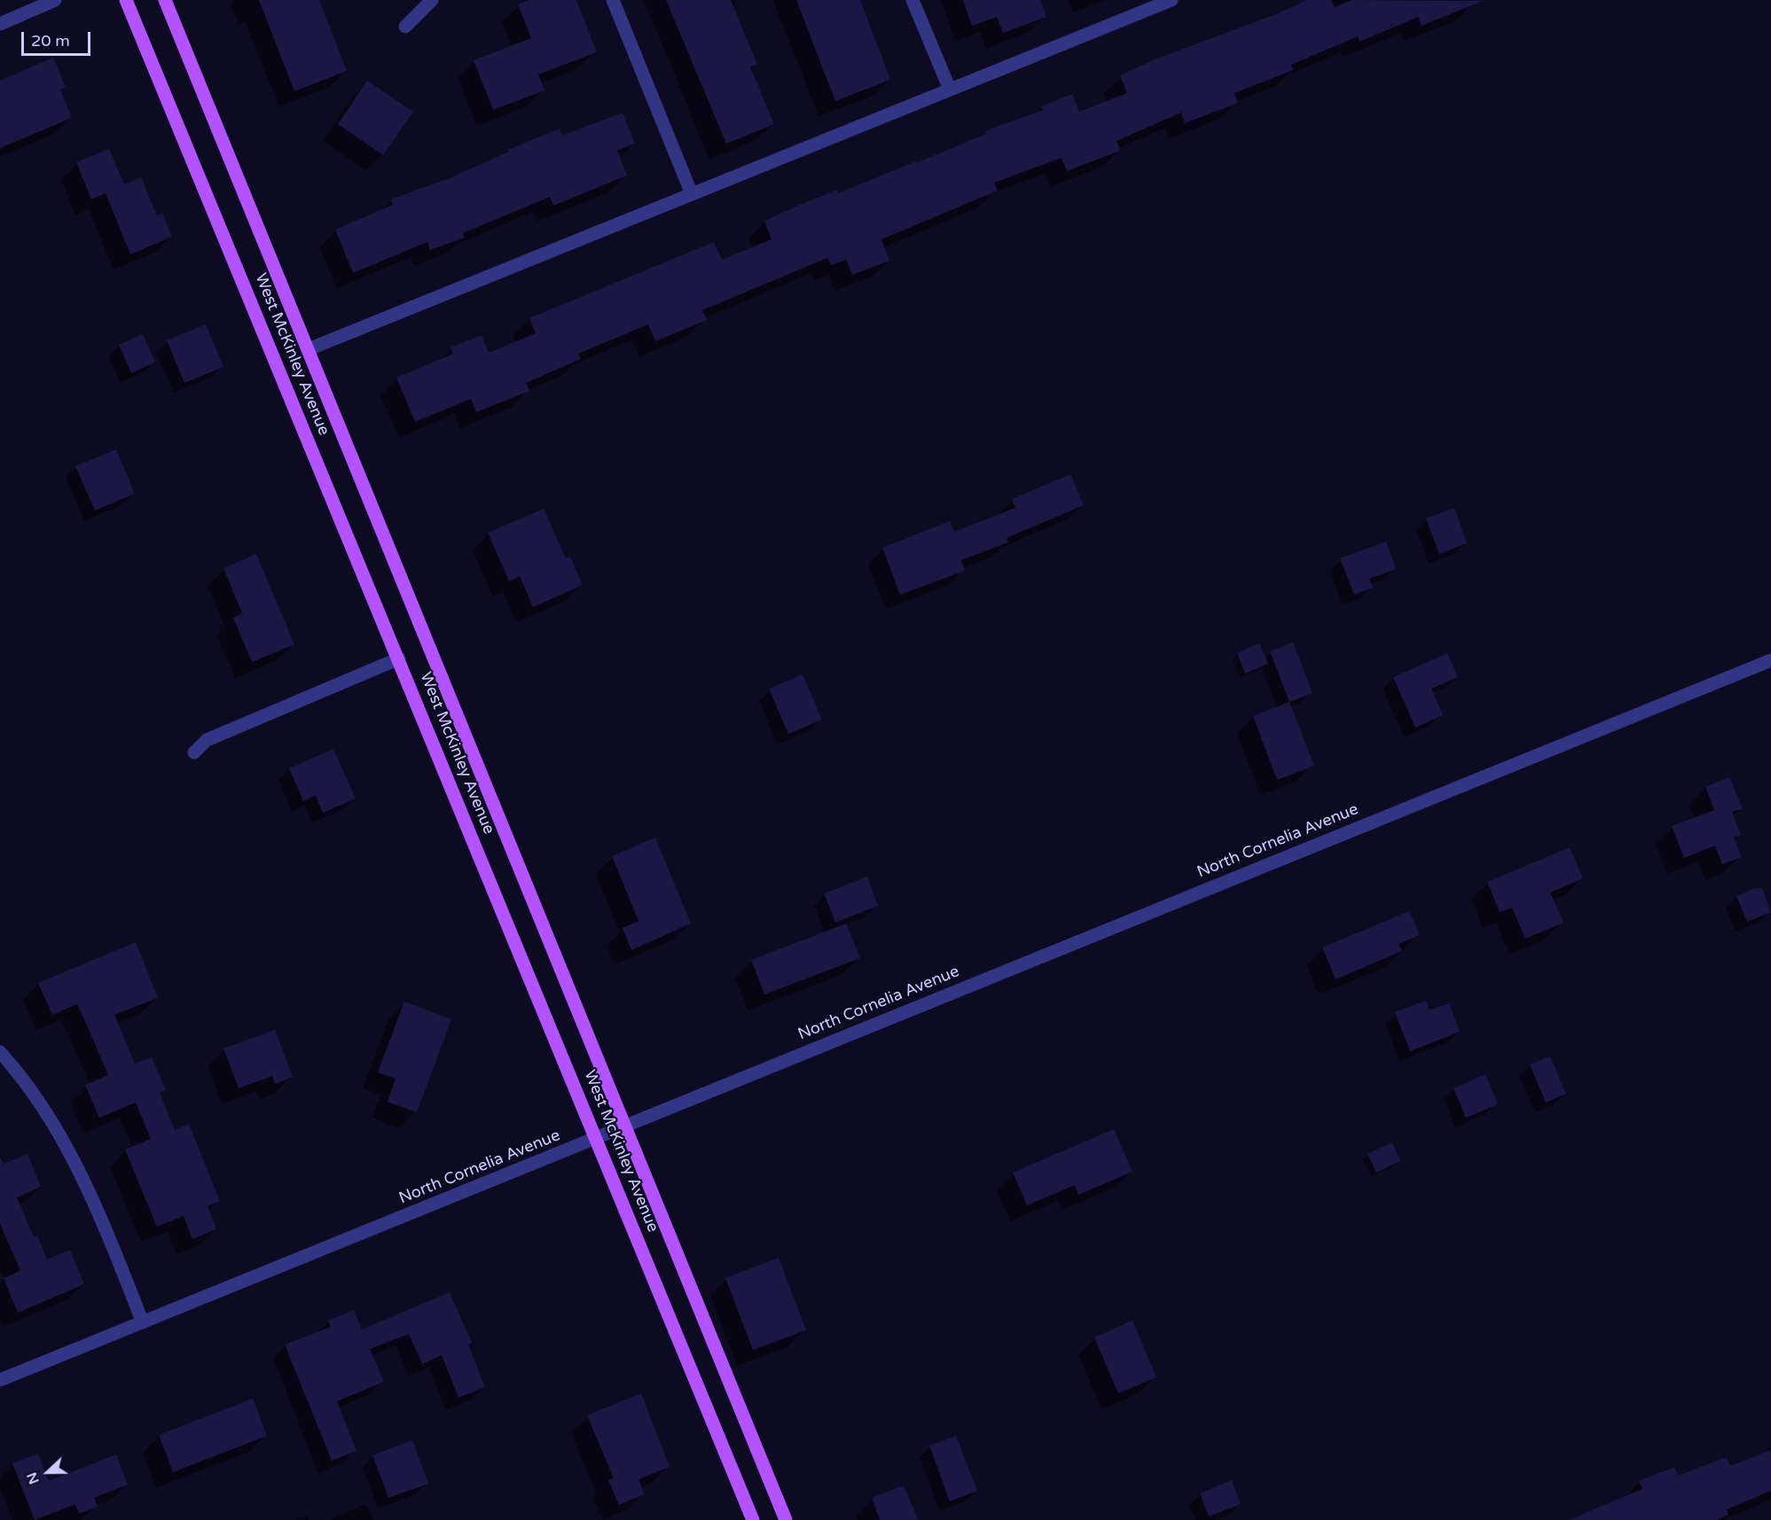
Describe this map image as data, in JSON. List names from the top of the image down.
{
  "streets": {
    "main road": ["West McKinley Avenue"],
    "street": ["North Cornelia Avenue"]
  },
  "crossings": [
    ["West McKinley Avenue", "North Cornelia Avenue"]
  ],
  "scale_bar": "20 m",
  "north": "left"
}
